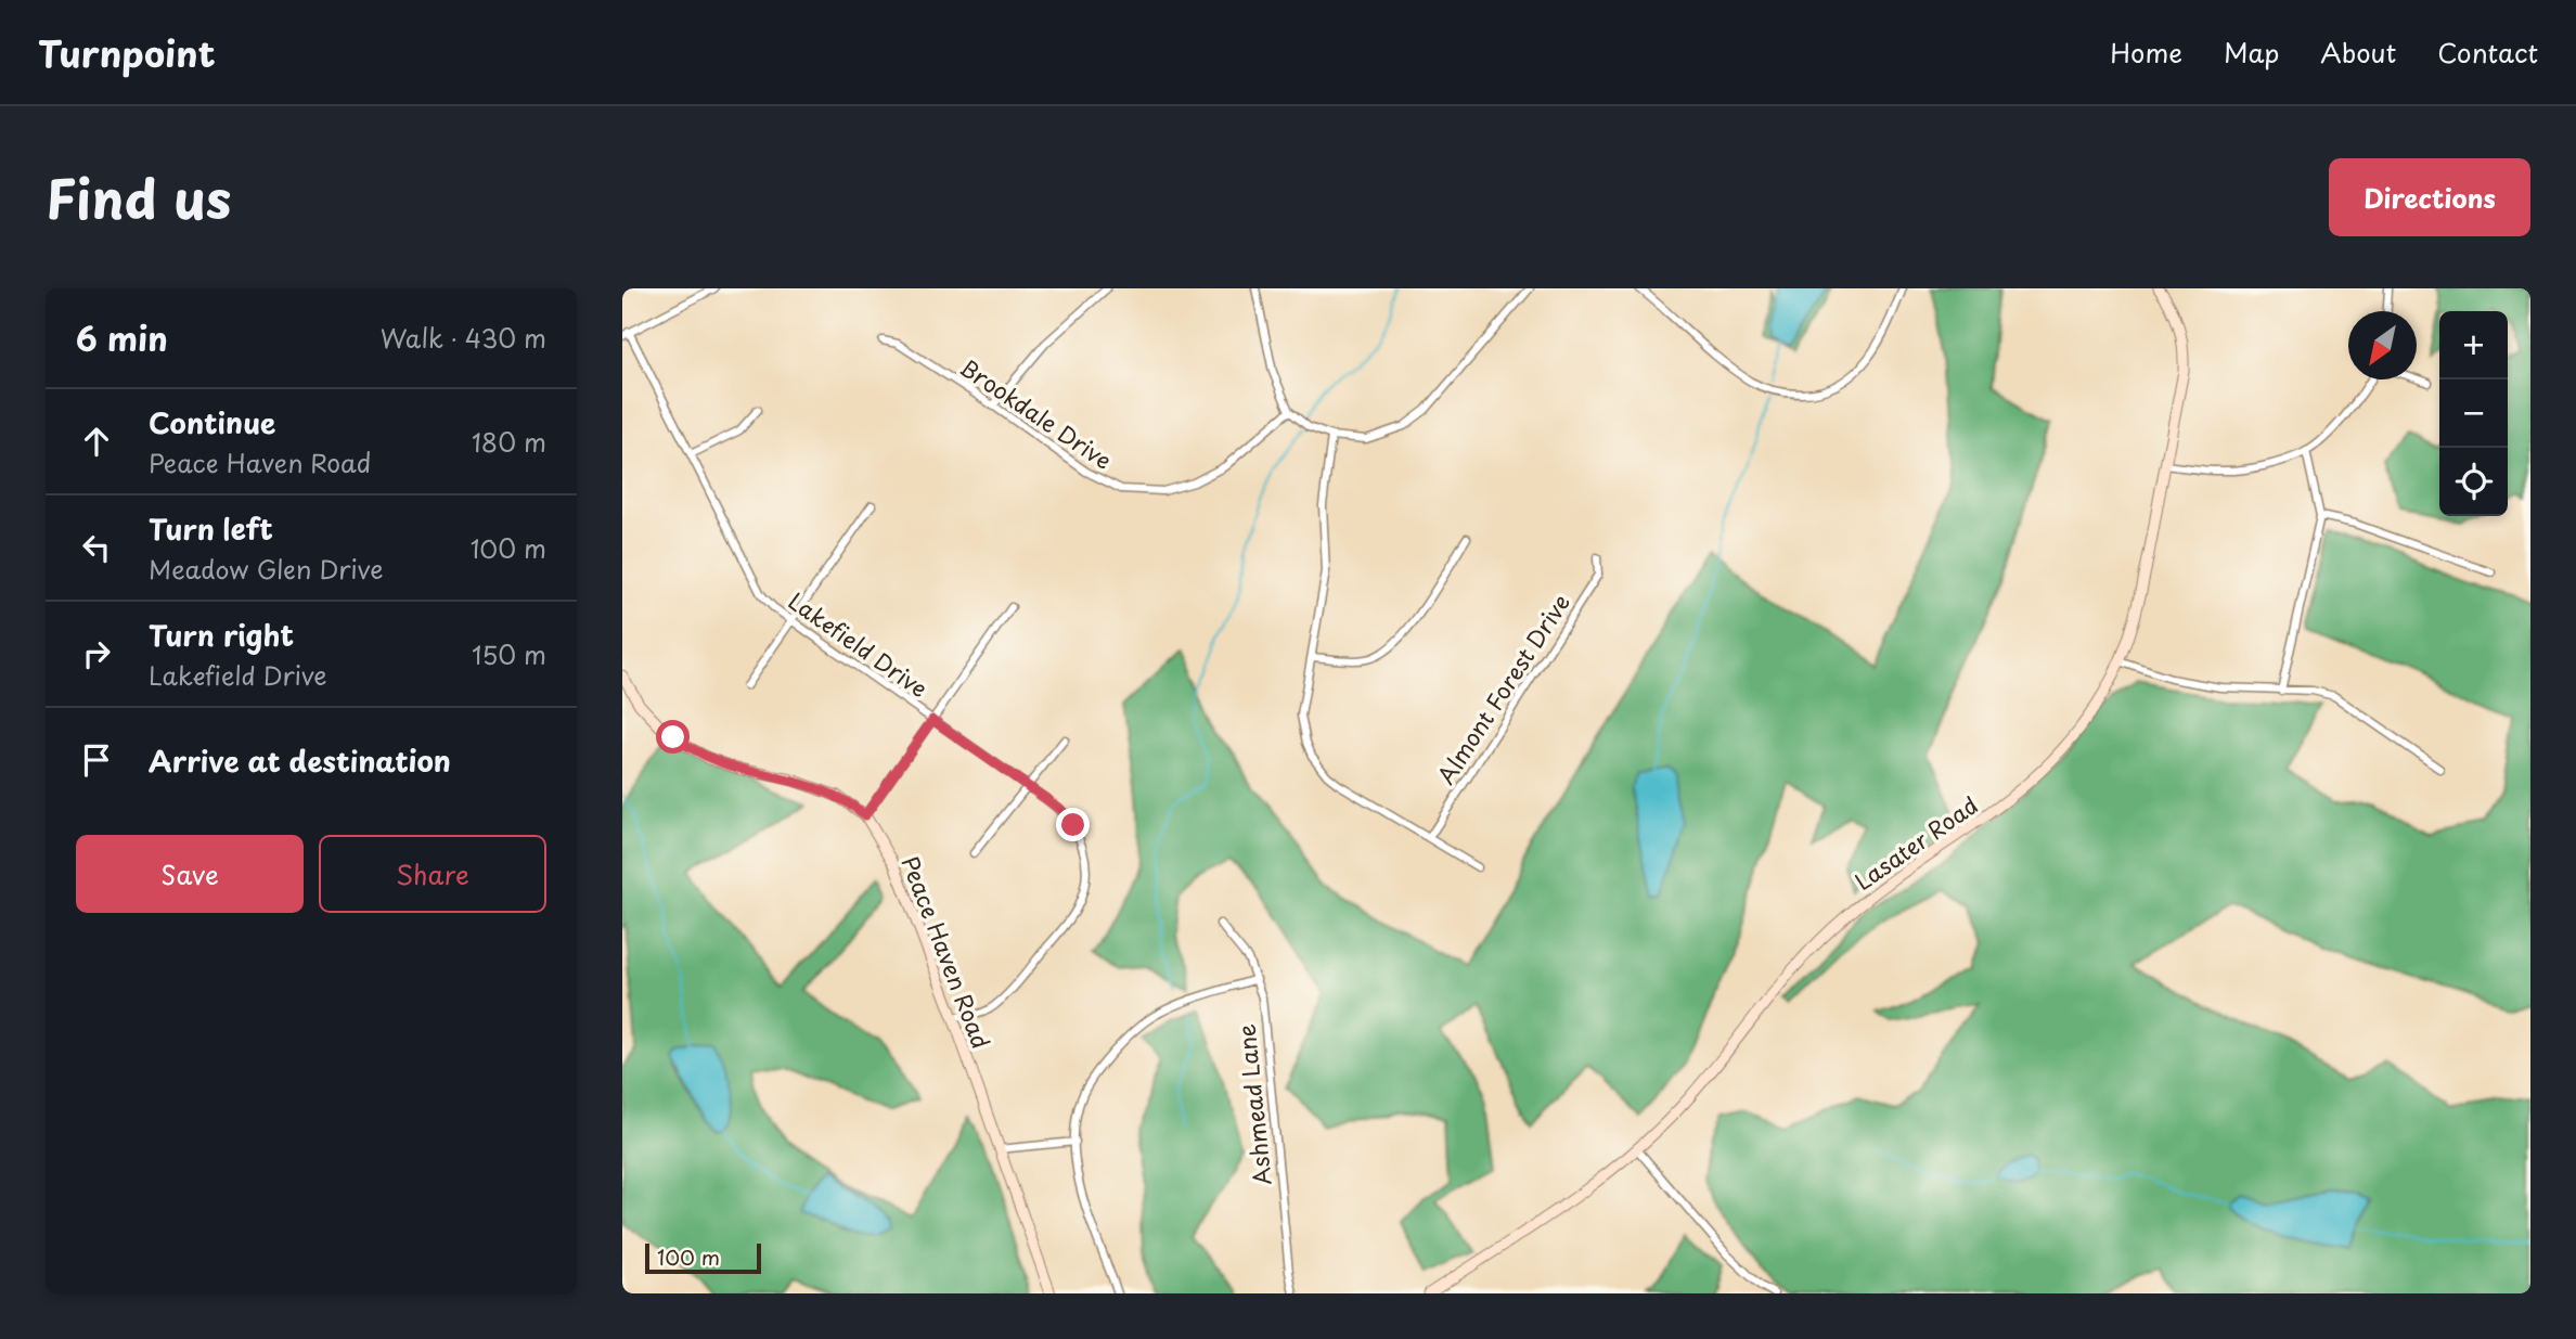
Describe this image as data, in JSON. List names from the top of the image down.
{
  "streets": {
    "street": [
      "Brookdale Drive",
      "Lakefield Drive",
      "Almont Forest Drive",
      "Lasater Road",
      "Peace Haven Road",
      "Ashmead Lane"
    ]
  },
  "crossings": [
    ["Lakefield Drive", "Peace Haven Road"]
  ],
  "scale_bar": "100 m",
  "north": "bottom left",
  "page": {
    "header": "Turnpoint",
    "nav": [
      "Home",
      "Map",
      "About",
      "Contact"
    ],
    "title": "Find us",
    "buttons": [
      "Directions",
      ["Save", "Share"]
    ],
    "heading": ["6 min", "Walk · 430 m"],
    "map_buttons": ["+", "−"],
    "list": [
      ["Continue", "Peace Haven Road", "180 m"],
      ["Turn left", "Meadow Glen Drive", "100 m"],
      ["Turn right", "Lakefield Drive", "150 m"],
      "Arrive at destination"
    ],
    "scale": "100 m"
  }
}
